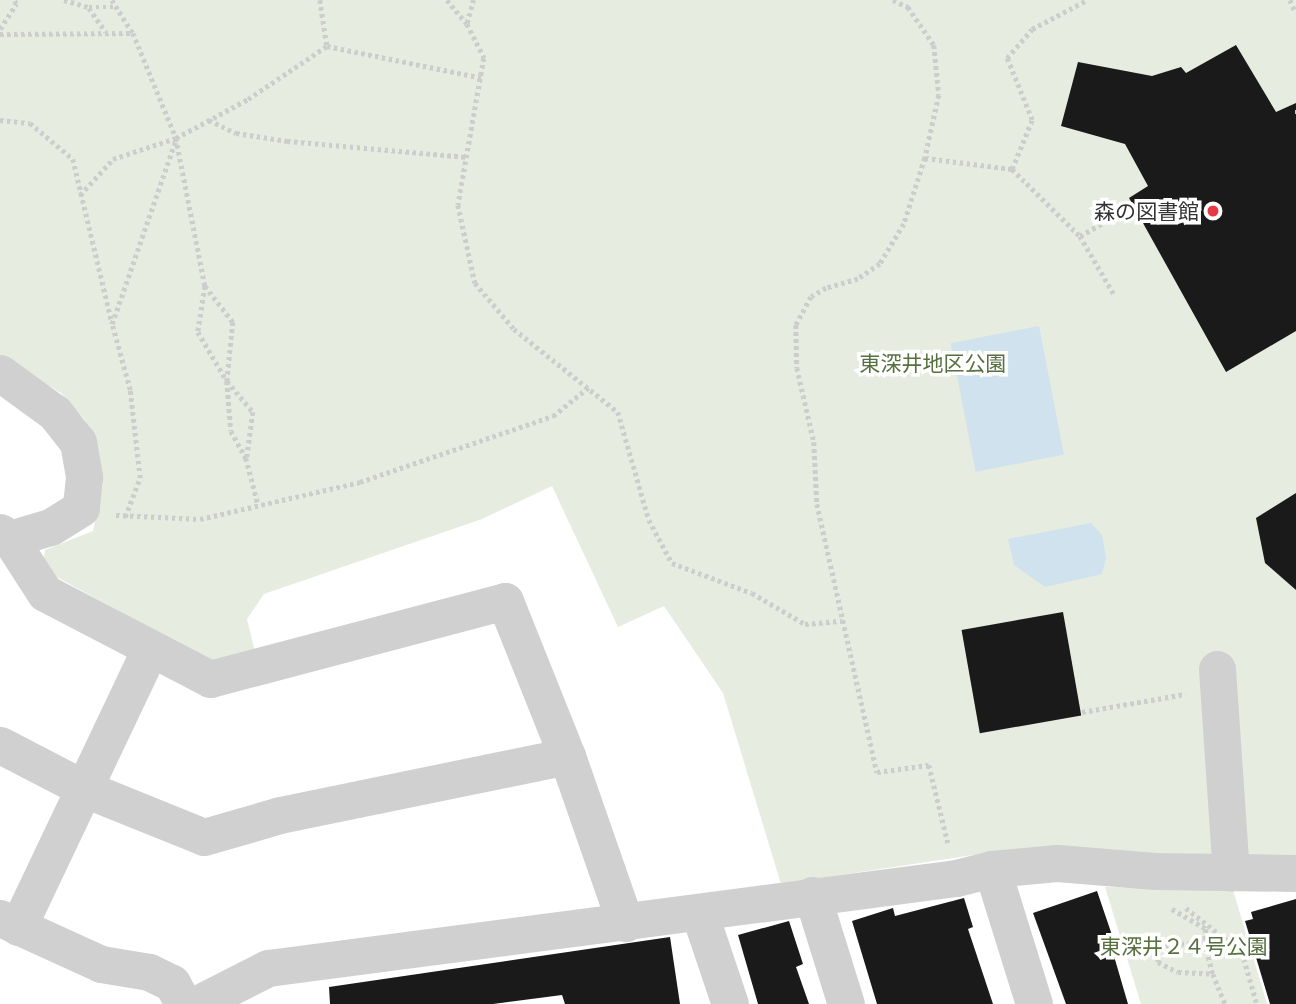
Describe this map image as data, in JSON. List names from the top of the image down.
{
  "parks": ["東深井地区公園", "東深井２４号公園"],
  "places": ["森の図書館"]
}
